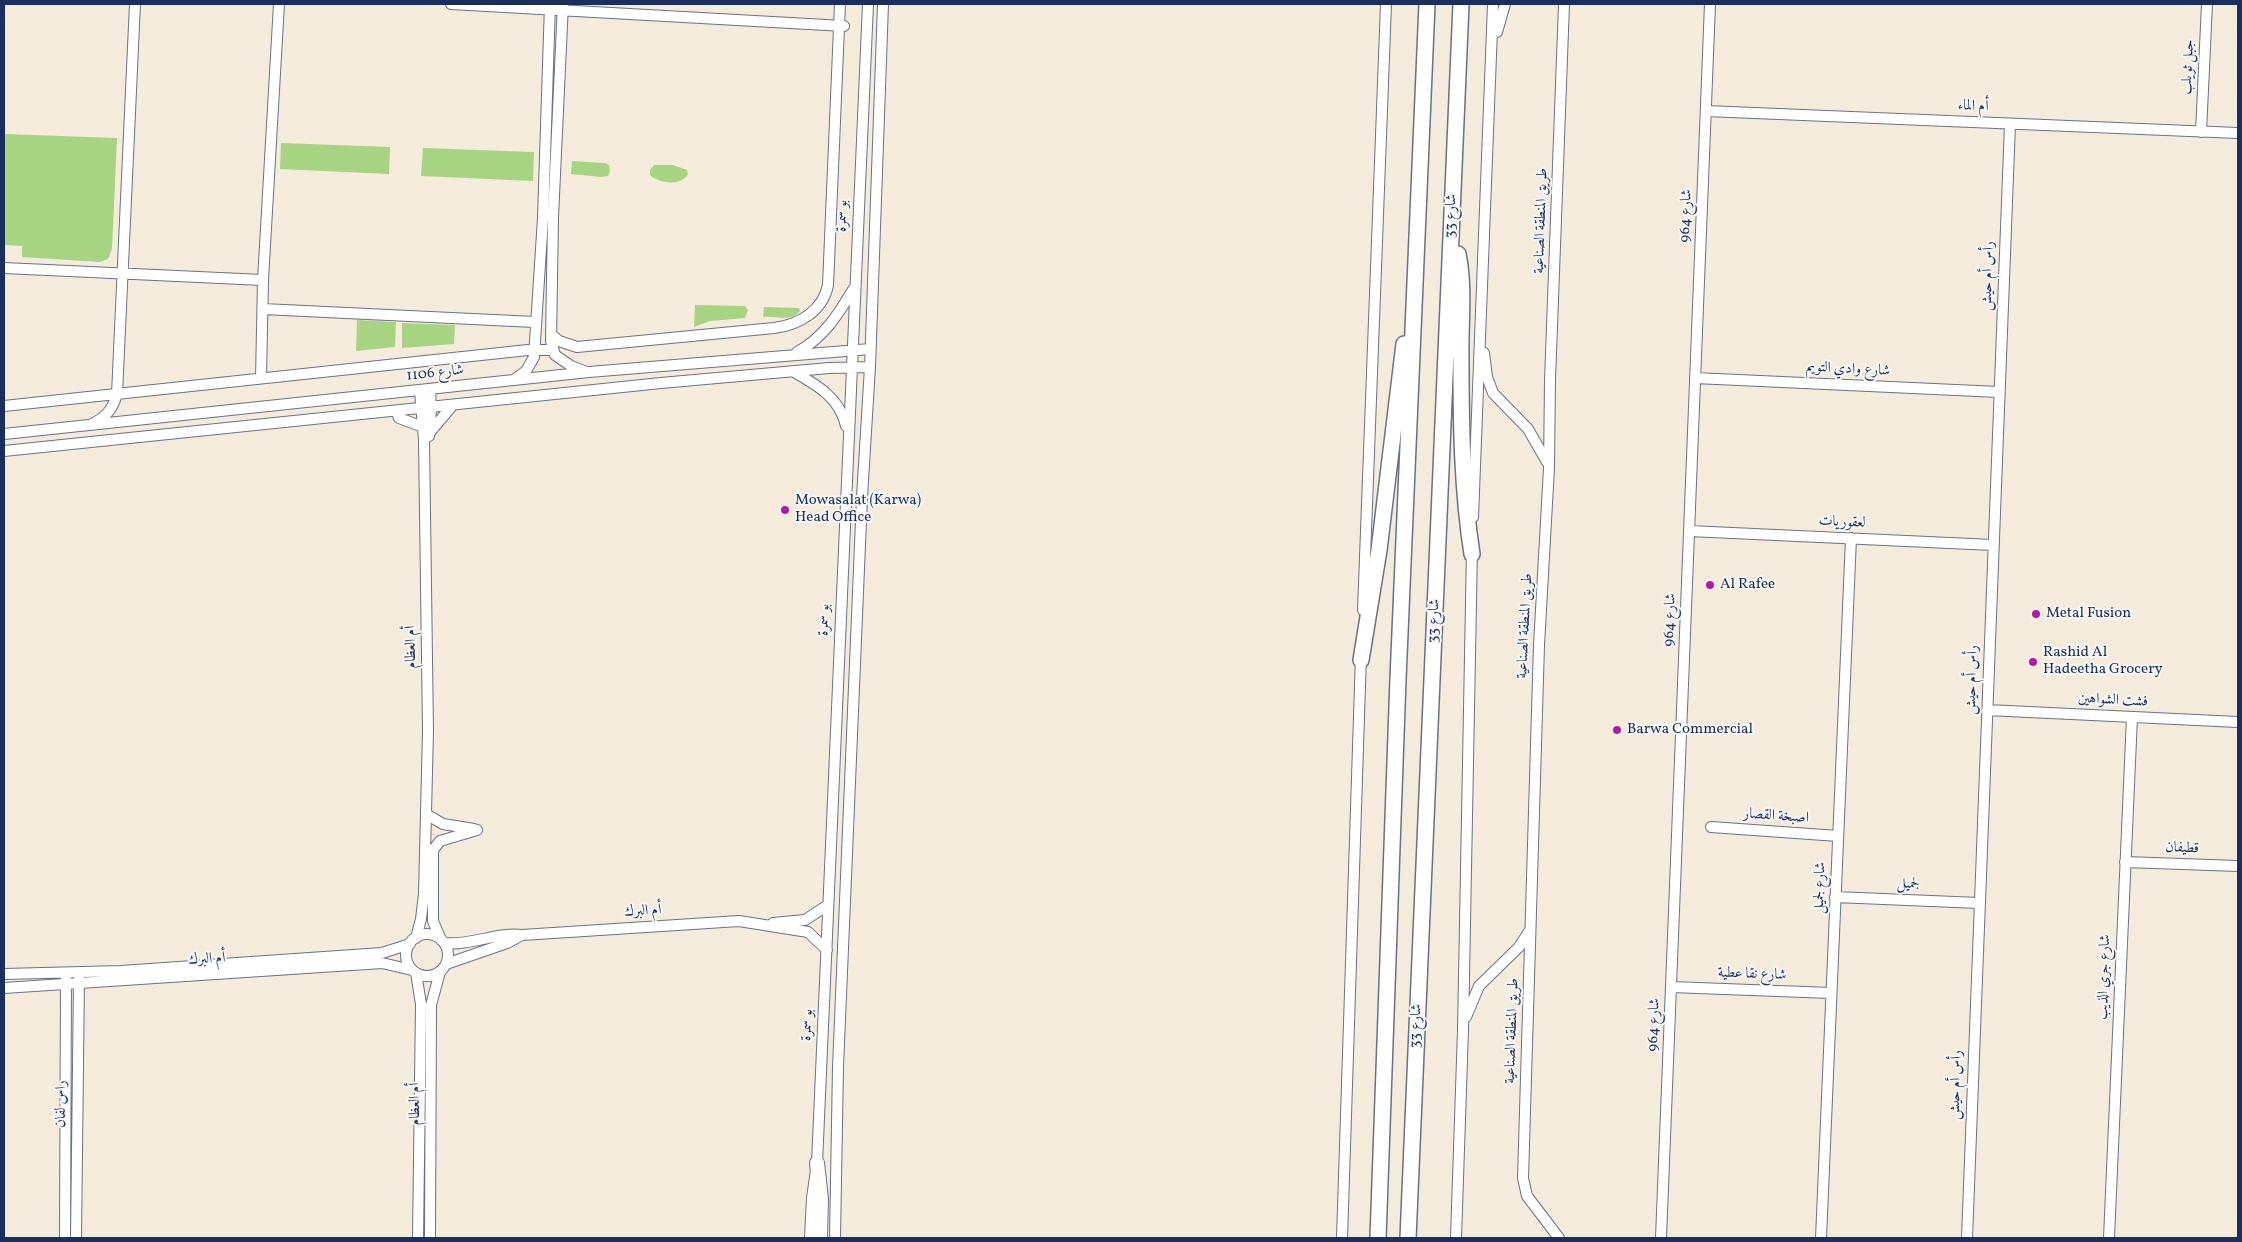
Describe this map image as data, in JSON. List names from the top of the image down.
{
  "streets": {
    "highway": ["شارع 33"],
    "street": [
      "جبل ثويلب",
      "أم الماء",
      "بو سمرة",
      "شارع 964",
      "طريق المنطقة الصناعية",
      "رأس أم حيش",
      "شارع وادي التويم",
      "شارع 1106",
      "لعقوريات",
      "أم العظام",
      "فشت الشواهين",
      "اصبخة القصار",
      "قطيفان",
      "لجميل",
      "شارع لجميل",
      "أم البرك",
      "شارع نقا عطية",
      "شارع جري الذيب",
      "راس لفان"
    ]
  },
  "crossings": [
    ["جبل ثويلب", "أم الماء"],
    ["أم الماء", "شارع 964"],
    ["أم الماء", "رأس أم حيش"],
    ["بو سمرة", "شارع 1106"],
    ["بو سمرة", "أم البرك"],
    ["شارع 964", "شارع وادي التويم"],
    ["شارع 964", "لعقوريات"],
    ["شارع 964", "شارع نقا عطية"],
    ["رأس أم حيش", "شارع وادي التويم"],
    ["رأس أم حيش", "لعقوريات"],
    ["رأس أم حيش", "فشت الشواهين"],
    ["رأس أم حيش", "لجميل"],
    ["شارع 1106", "أم العظام"],
    ["لعقوريات", "شارع لجميل"],
    ["أم العظام", "أم البرك"],
    ["فشت الشواهين", "شارع جري الذيب"],
    ["اصبخة القصار", "شارع لجميل"],
    ["قطيفان", "شارع جري الذيب"],
    ["لجميل", "شارع لجميل"],
    ["شارع لجميل", "شارع نقا عطية"],
    ["أم البرك", "راس لفان"]
  ],
  "places": [
    "Mowasalat (Karwa) Head Office",
    "Al Rafee",
    "Metal Fusion",
    "Rashid Al Hadeetha Grocery",
    "Barwa Commercial"
  ]
}
